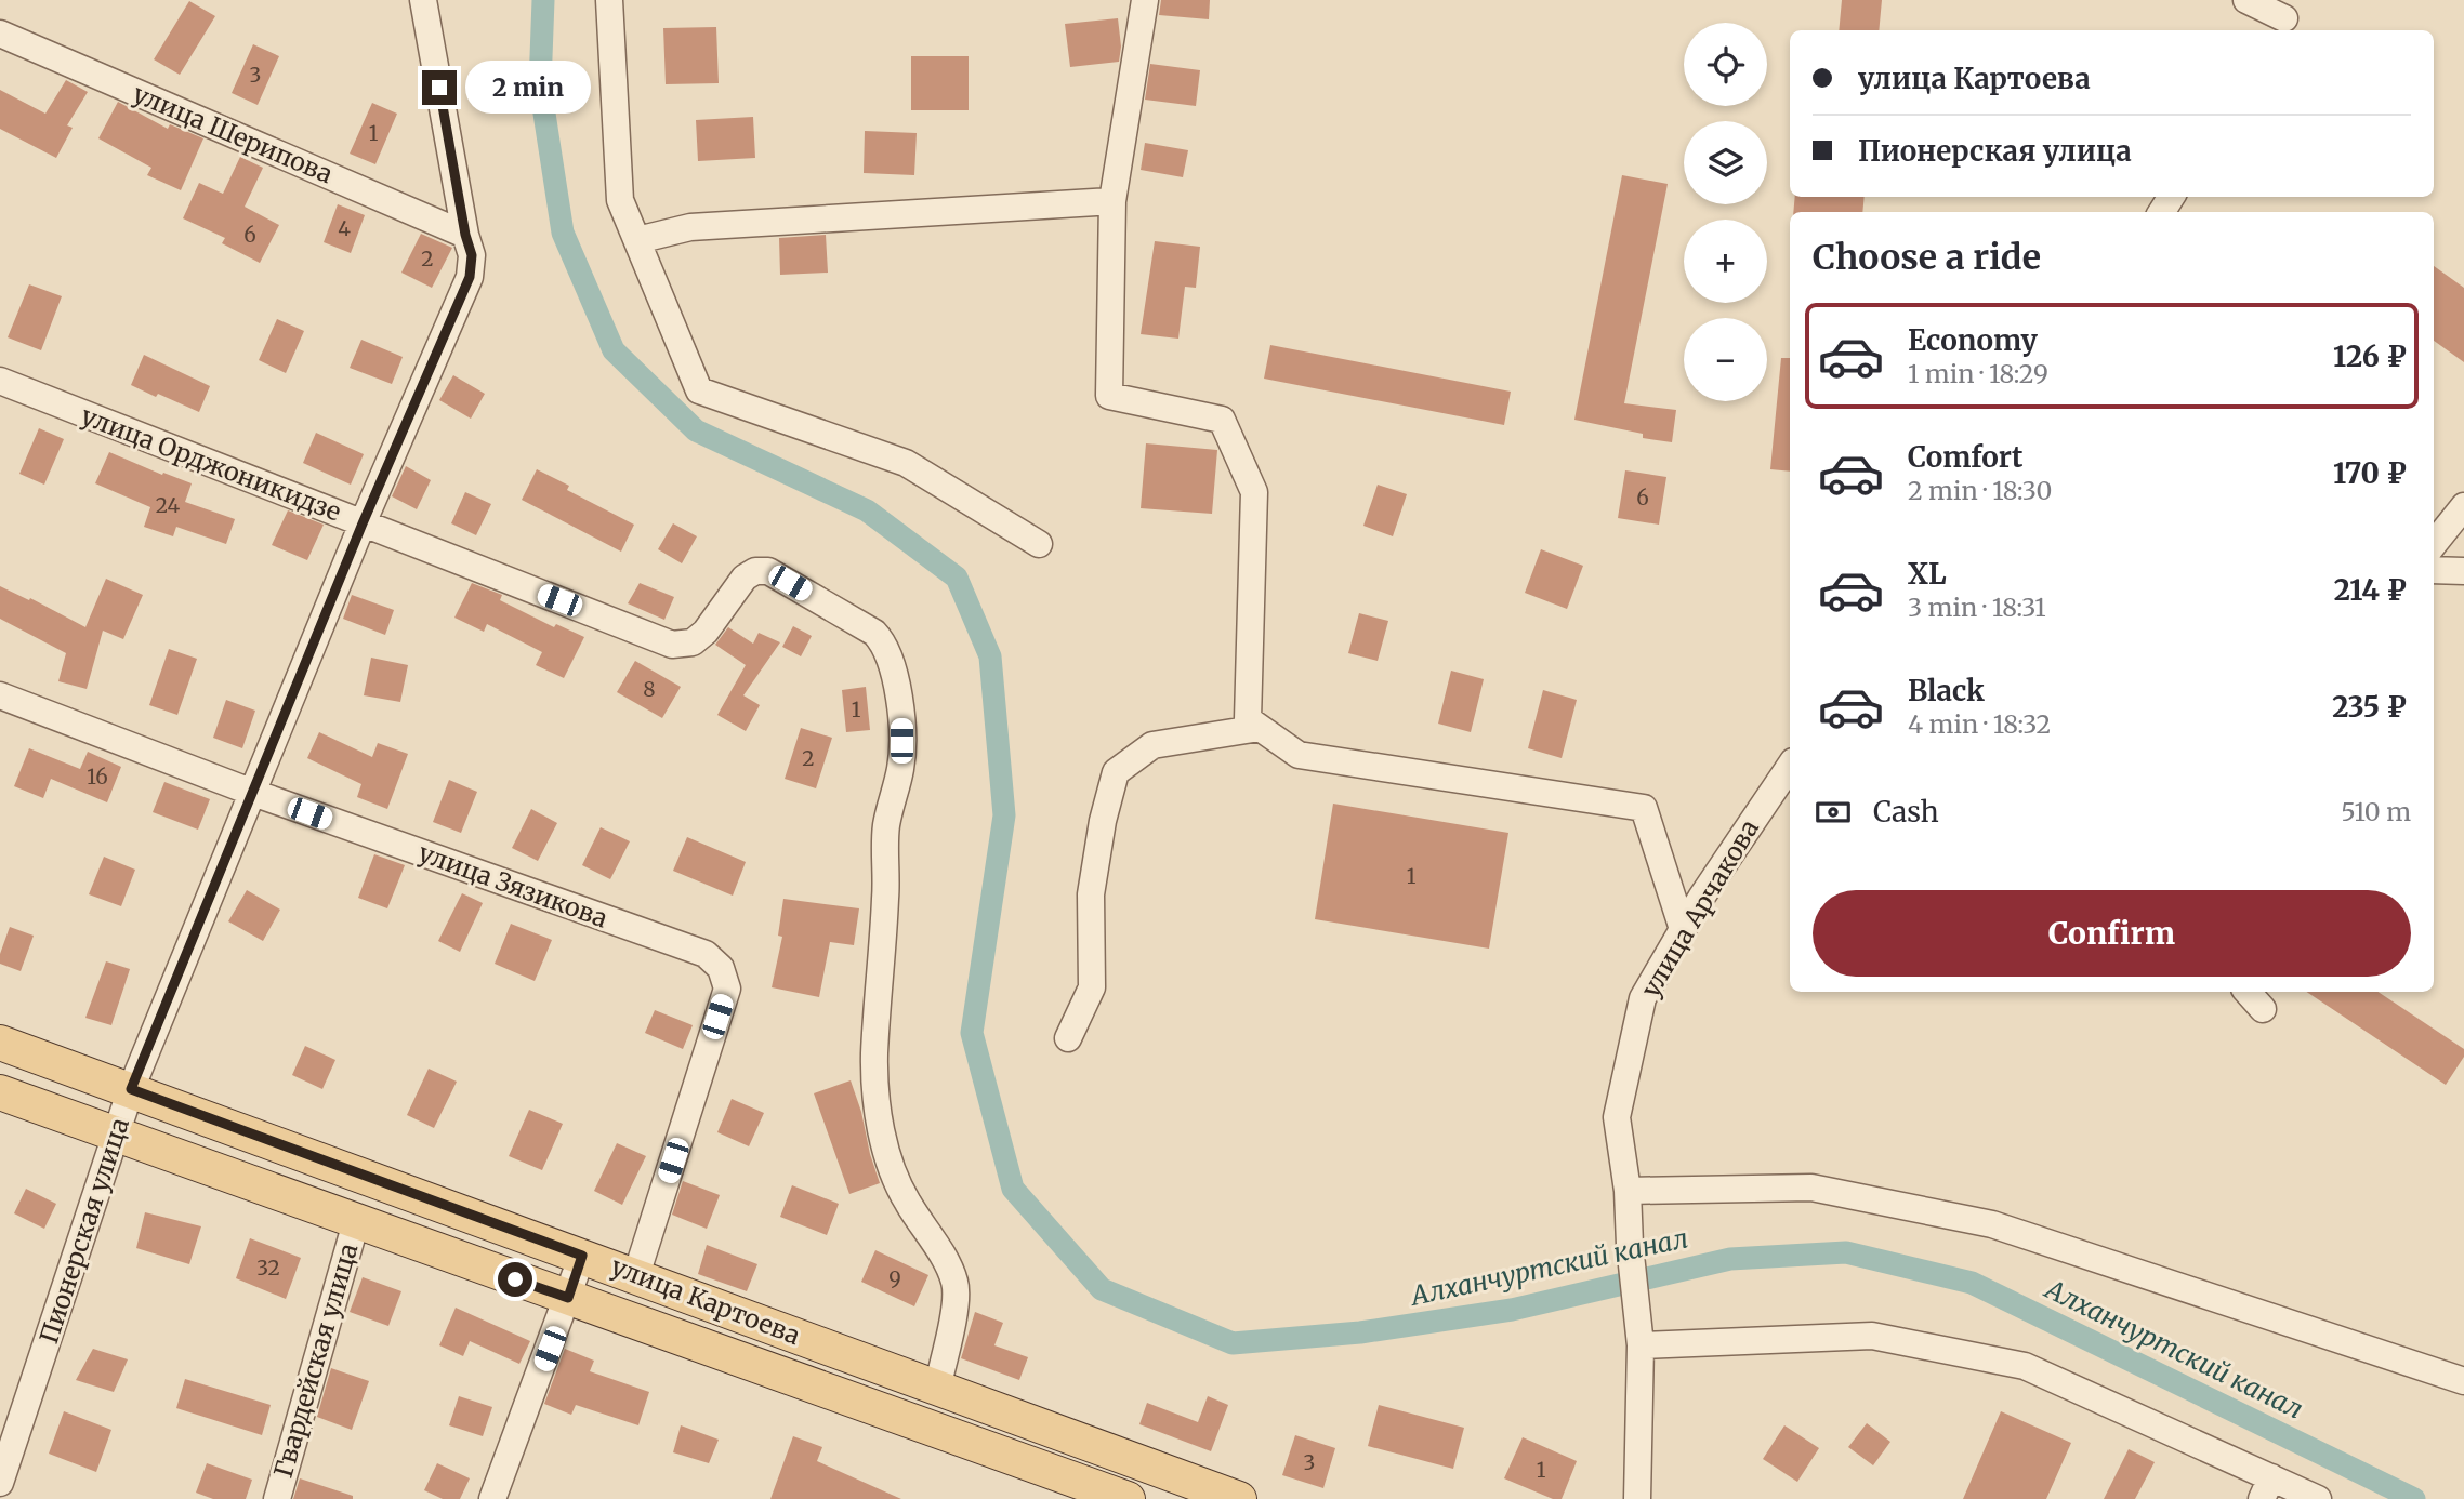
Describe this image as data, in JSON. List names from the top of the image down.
{
  "streets": {
    "main road": ["улица Картоева"],
    "street": [
      "улица Шерипова",
      "улица Орджоникидзе",
      "улица Зязикова",
      "улица Арчакова",
      "Пионерская улица",
      "Гвардейская улица"
    ]
  },
  "crossings": [
    ["улица Шерипова", "Пионерская улица"],
    ["улица Орджоникидзе", "Пионерская улица"],
    ["улица Орджоникидзе", "улица Картоева"],
    ["улица Зязикова", "Пионерская улица"],
    ["улица Зязикова", "улица Картоева"],
    ["Пионерская улица", "улица Картоева"],
    ["улица Картоева", "Гвардейская улица"]
  ],
  "water": ["Алханчуртский канал"],
  "house_numbers": [
    "3",
    "1",
    "4",
    "6",
    "2",
    "6",
    "24",
    "8",
    "1",
    "2",
    "16",
    "1",
    "32",
    "9",
    "3",
    "1"
  ],
  "page": {
    "map_buttons": ["+", "−"],
    "banner": ["улица Картоева", "Пионерская улица"],
    "bubble": "2 min",
    "heading": "Choose a ride",
    "list": [
      {
        "name": "Economy",
        "note": "1 min · 18:29",
        "value": "126 ₽"
      },
      {
        "name": "Comfort",
        "note": "2 min · 18:30",
        "value": "170 ₽"
      },
      {
        "name": "XL",
        "note": "3 min · 18:31",
        "value": "214 ₽"
      },
      {
        "name": "Black",
        "note": "4 min · 18:32",
        "value": "235 ₽"
      }
    ],
    "pay": ["Cash", "510 m"],
    "buttons": "Confirm"
  }
}
